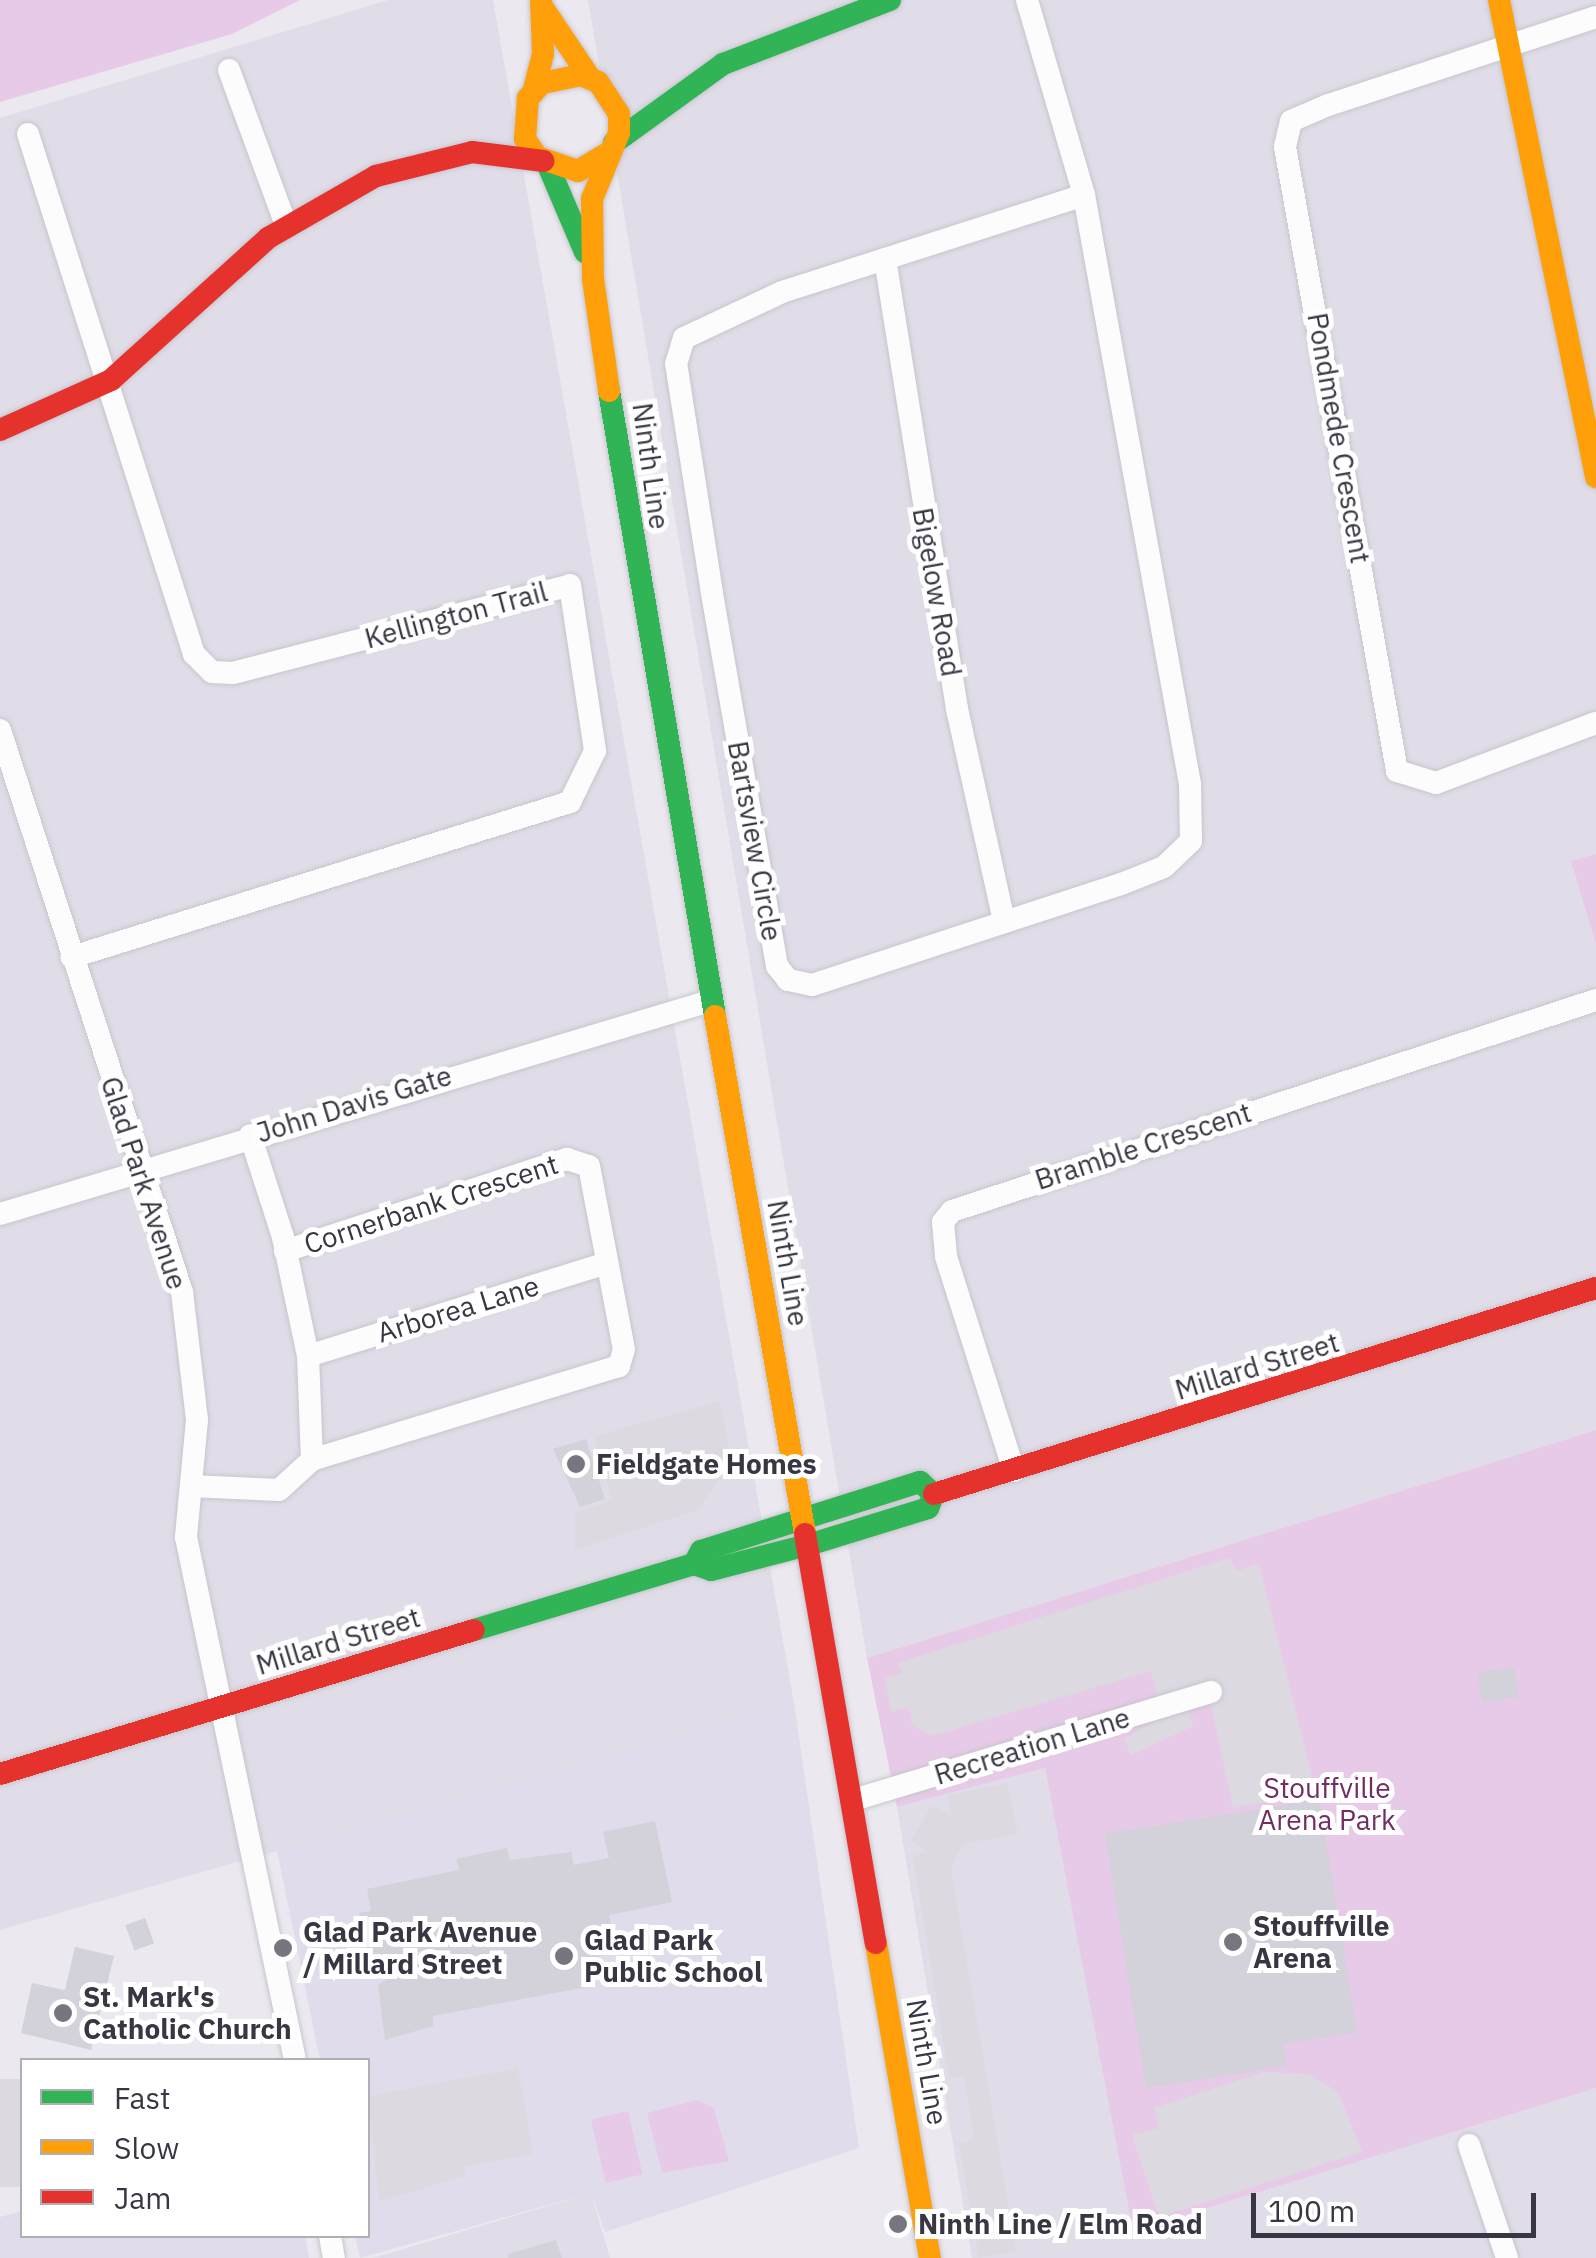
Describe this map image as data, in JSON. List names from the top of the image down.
{
  "streets": {
    "street": [
      "Pondmede Crescent",
      "Ninth Line",
      "Bigelow Road",
      "Kellington Trail",
      "Bartsview Circle",
      "John Davis Gate",
      "Bramble Crescent",
      "Glad Park Avenue",
      "Cornerbank Crescent",
      "Arborea Lane",
      "Millard Street",
      "Recreation Lane"
    ]
  },
  "crossings": [
    ["Ninth Line", "John Davis Gate"],
    ["Ninth Line", "Millard Street"],
    ["Ninth Line", "Recreation Lane"],
    ["Bigelow Road", "Bartsview Circle"],
    ["Kellington Trail", "Glad Park Avenue"],
    ["John Davis Gate", "Glad Park Avenue"],
    ["Bramble Crescent", "Millard Street"],
    ["Glad Park Avenue", "Millard Street"],
    ["Cornerbank Crescent", "Arborea Lane"]
  ],
  "parks": ["Stouffville Arena Park"],
  "places": [
    "Fieldgate Homes",
    "Stouffville Arena",
    "Glad Park Avenue / Millard Street",
    "Glad Park Public School",
    "St. Mark's Catholic Church",
    "Ninth Line / Elm Road"
  ],
  "legend": ["Fast", "Slow", "Jam"],
  "scale_bar": "100 m"
}
